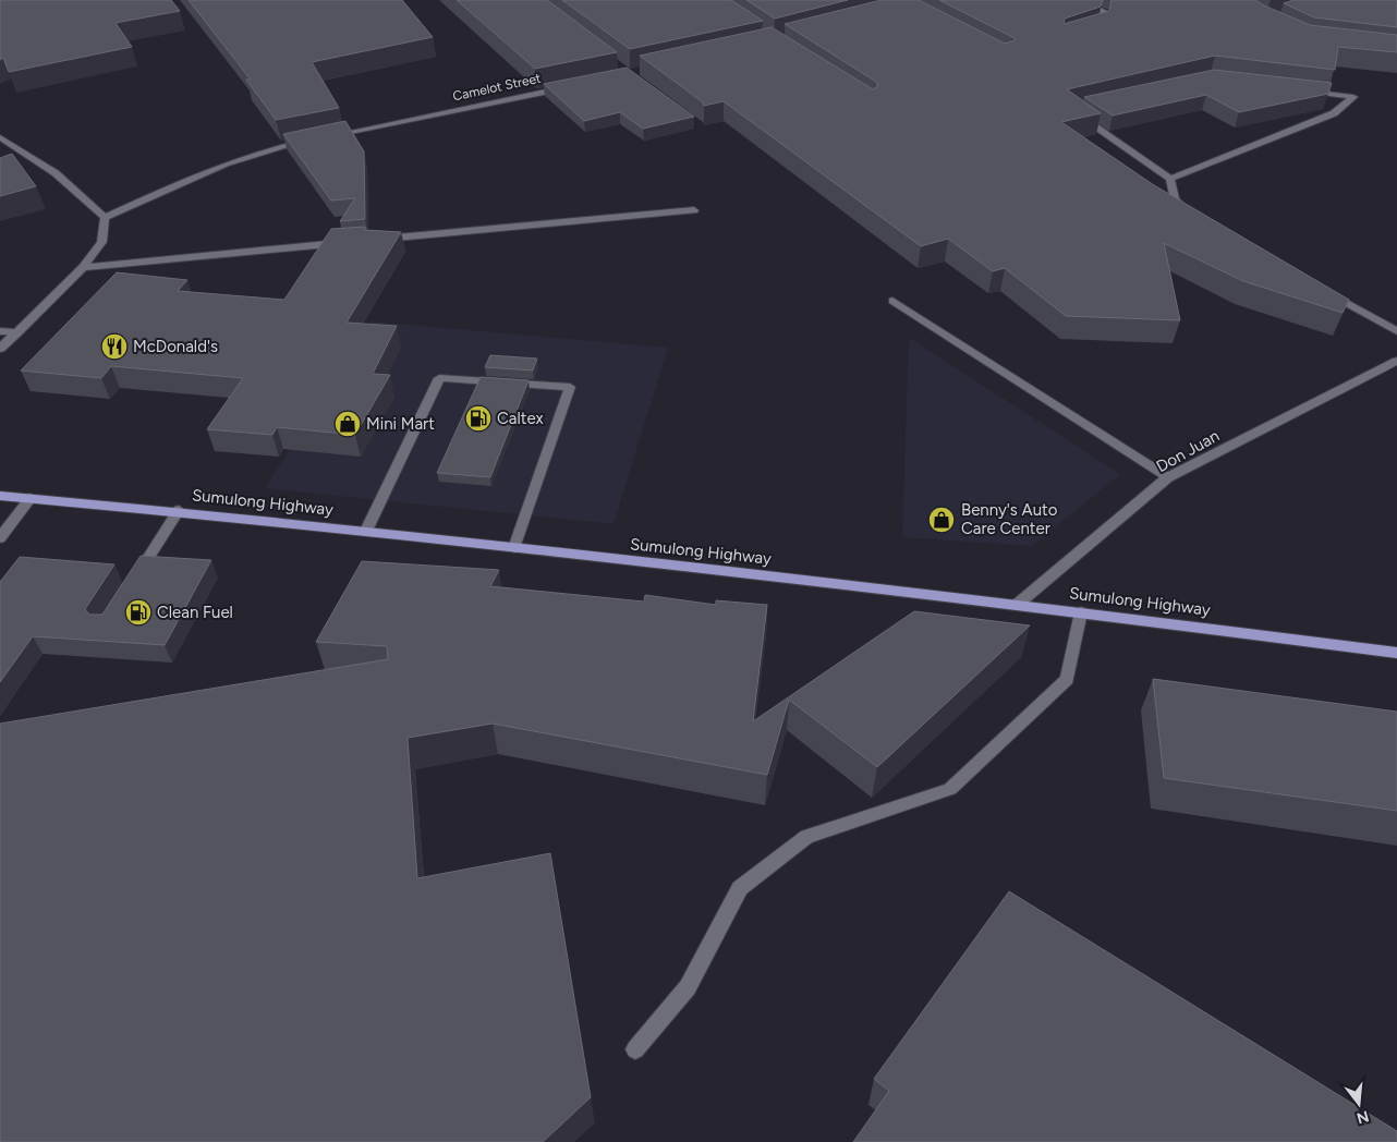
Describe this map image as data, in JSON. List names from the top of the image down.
{
  "streets": {
    "main road": ["Sumulong Highway"],
    "street": ["Camelot Street", "Don Juan"]
  },
  "crossings": [
    ["Don Juan", "Sumulong Highway"]
  ],
  "places": {
    "restaurant": ["McDonald's"],
    "fuel station": ["Caltex", "Clean Fuel"],
    "shop": ["Mini Mart", "Benny's Auto Care Center"]
  },
  "north": "bottom"
}
